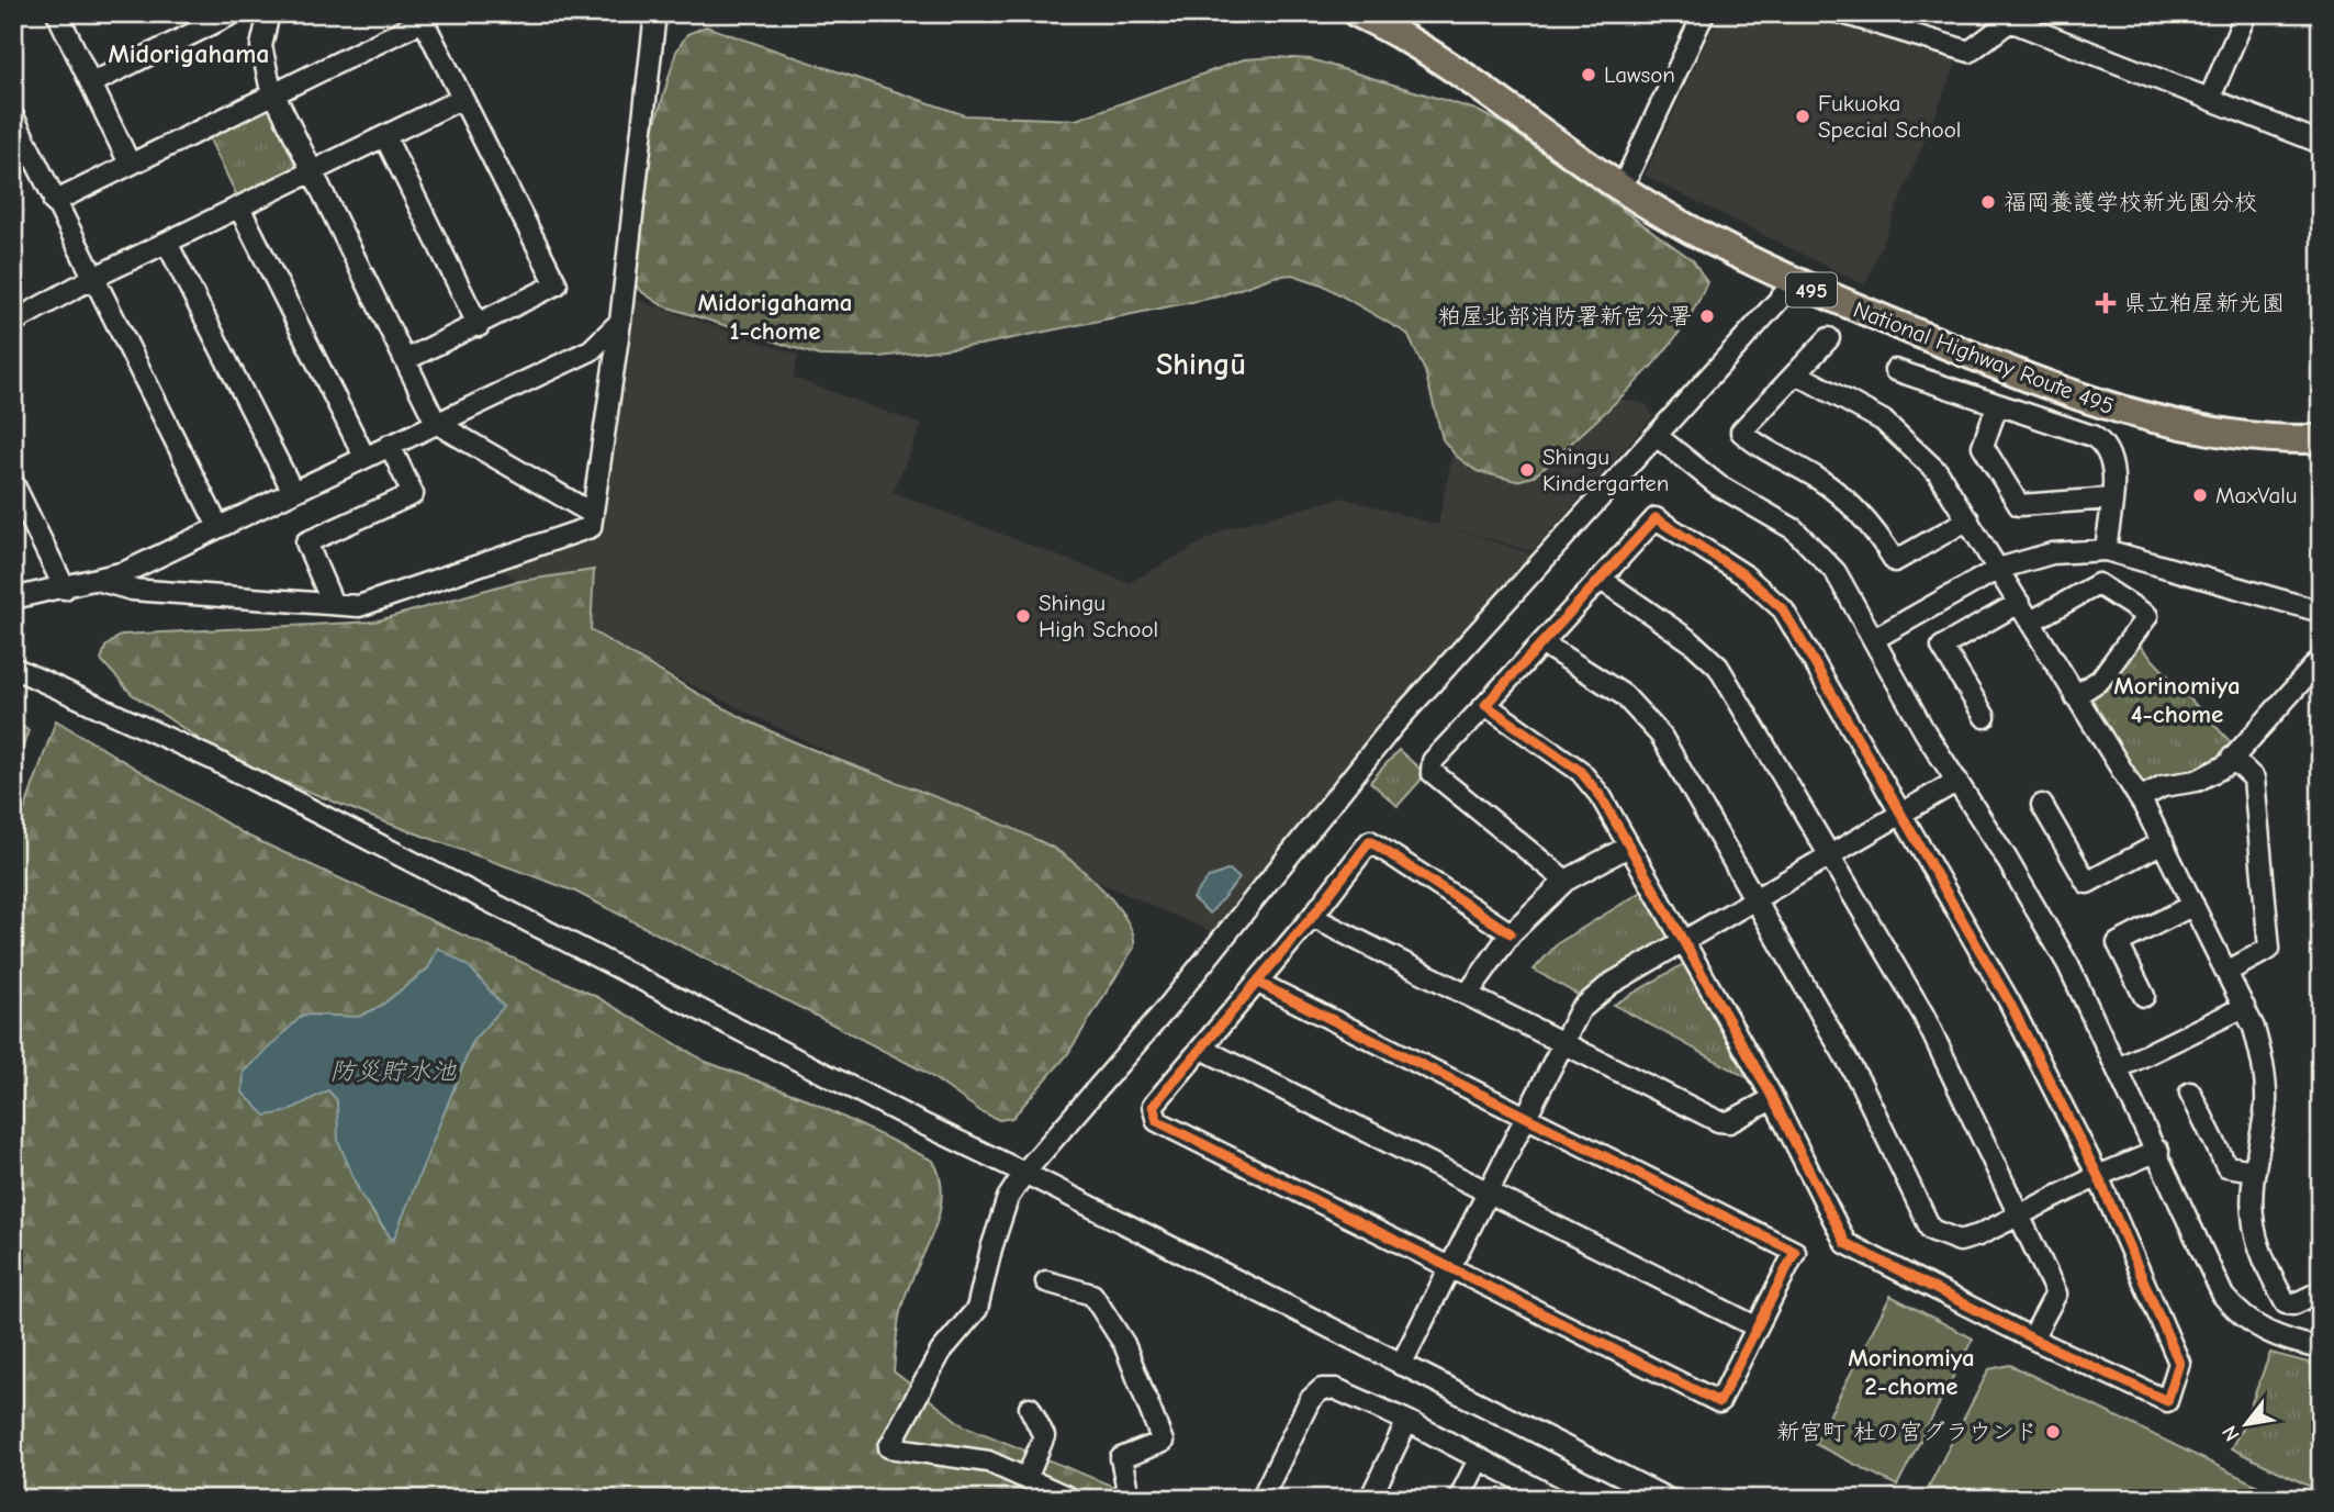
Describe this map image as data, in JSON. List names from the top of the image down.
{
  "streets": {
    "highway": ["495", "National Highway Route 495"]
  },
  "districts": [
    "Midorigahama",
    "Midorigahama 1-chome",
    "Shingū",
    "Morinomiya 4-chome",
    "Morinomiya 2-chome"
  ],
  "water": ["防災貯水池"],
  "places": {
    "other": [
      "Lawson",
      "Fukuoka Special School",
      "福岡養護学校新光園分校",
      "粕屋北部消防署新宮分署",
      "Shingu Kindergarten",
      "MaxValu",
      "Shingu High School",
      "新宮町 杜の宮グラウンド"
    ],
    "health": ["県立粕屋新光園"]
  },
  "north": "bottom left"
}
